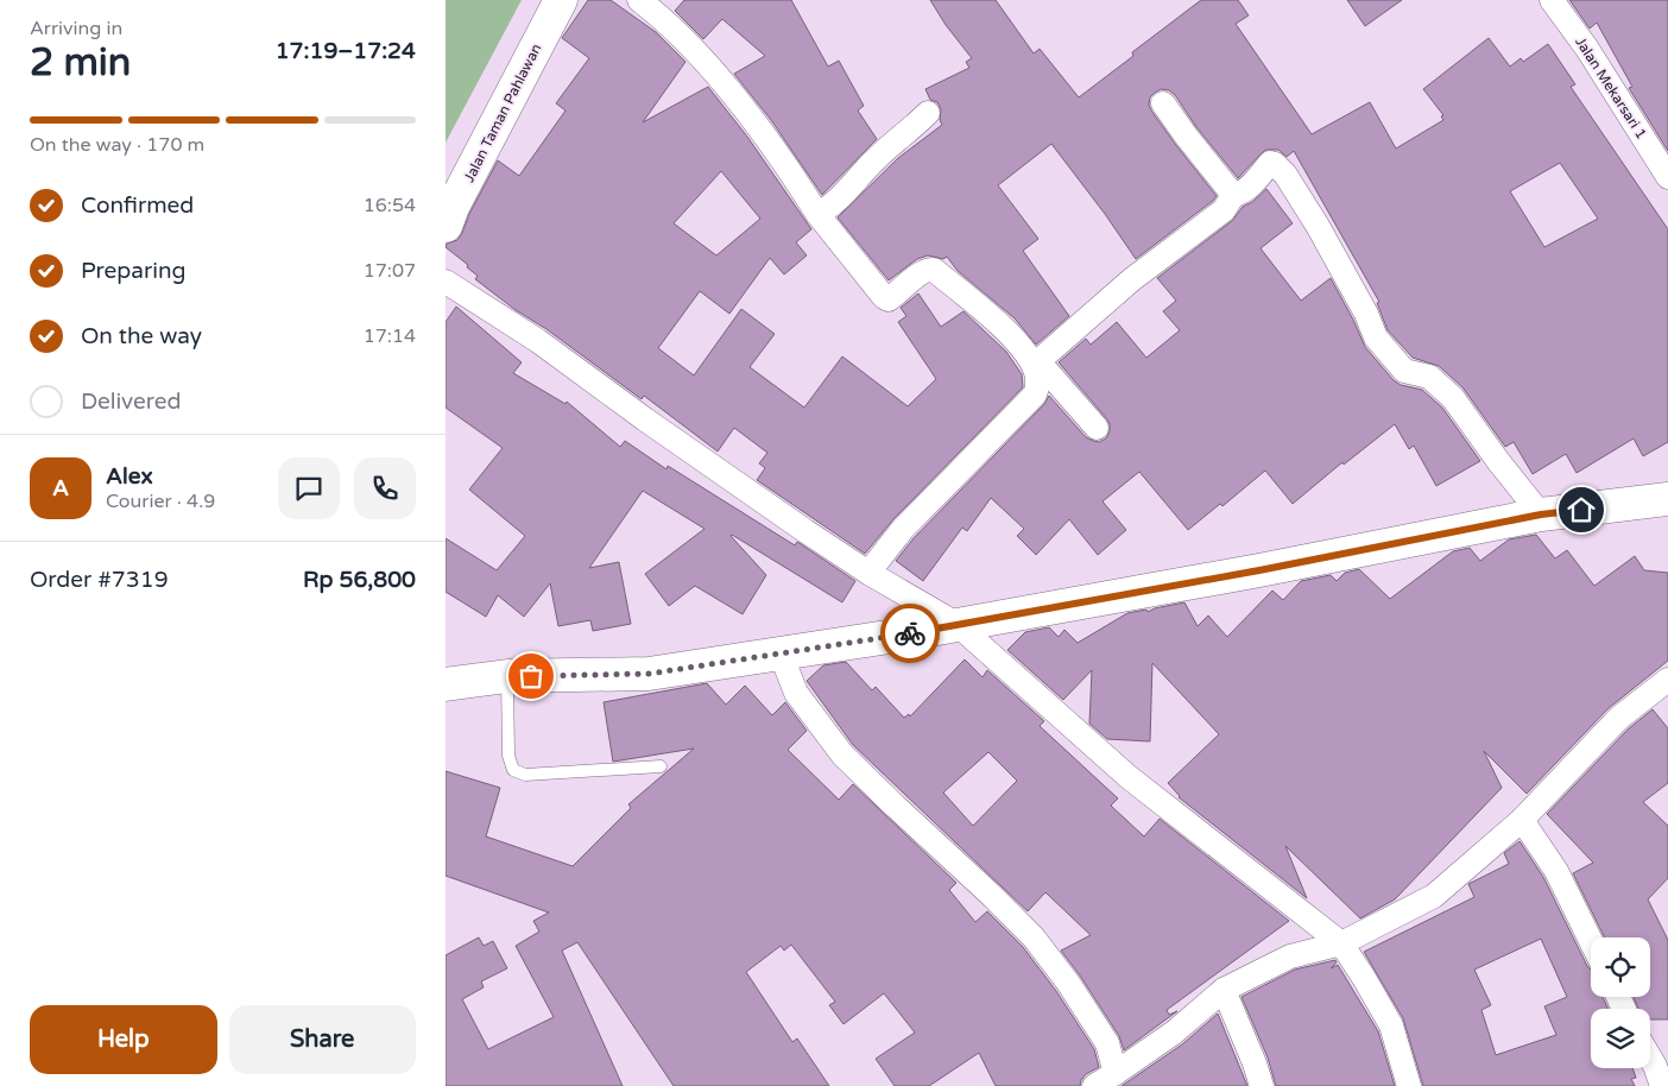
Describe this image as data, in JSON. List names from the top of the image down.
{
  "streets": {
    "main road": ["Jalan Taman Pahlawan"],
    "street": ["Jalan Mekarsari 1"]
  },
  "page": {
    "heading": ["2 min", "Arriving in", "17:19–17:24"],
    "panel": [
      "Alex",
      "Courier · 4.9",
      "Order #7319",
      "Rp 56,800"
    ],
    "bar": "On the way · 170 m",
    "list": [
      ["Confirmed", "16:54"],
      ["Preparing", "17:07"],
      ["On the way", "17:14"],
      "Delivered"
    ],
    "round": "A",
    "buttons": ["Help", "Share"]
  }
}
